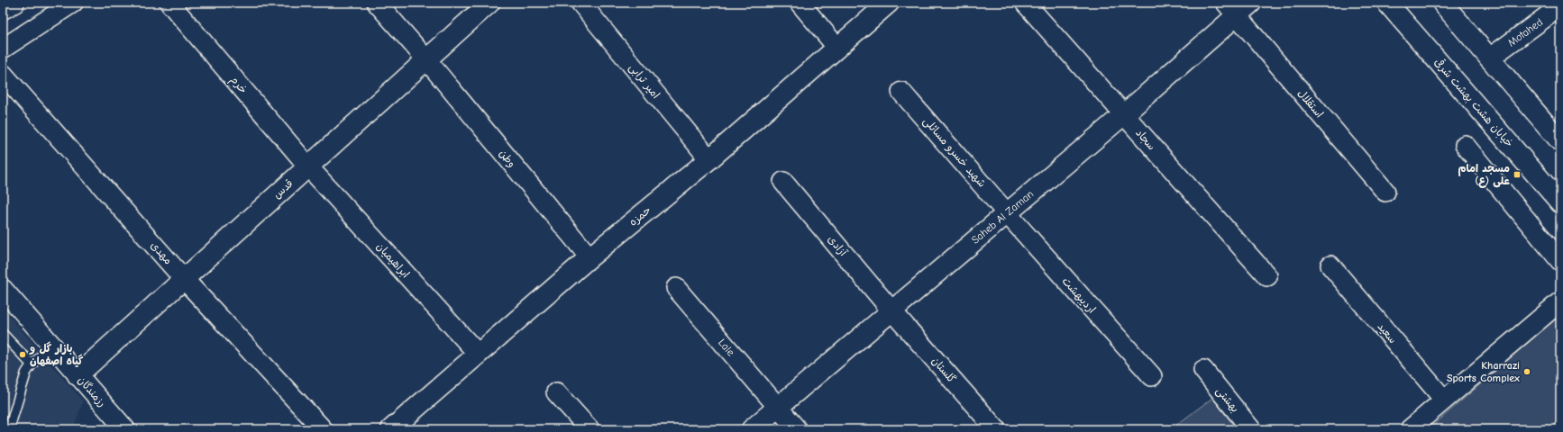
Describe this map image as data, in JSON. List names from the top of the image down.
{
  "streets": {
    "street": [
      "Motahed",
      "امیر ترابی",
      "خرم",
      "خیابان هشت بهشت شرقی",
      "استقلال",
      "سجاد",
      "شهید خسرو مسائلی",
      "وطن",
      "قدس",
      "حمزه",
      "Saheb Al Zaman",
      "آزادی",
      "مهدی",
      "ابراهیمیان",
      "اردیبهشت",
      "سعید",
      "Lale",
      "گلستان",
      "رزمندگان",
      "بهشتی"
    ]
  },
  "crossings": [
    ["امیر ترابی", "حمزه"],
    ["خرم", "قدس"],
    ["خرم", "ابراهیمیان"],
    ["استقلال", "Saheb Al Zaman"],
    ["سجاد", "Saheb Al Zaman"],
    ["شهید خسرو مسائلی", "Saheb Al Zaman"],
    ["شهید خسرو مسائلی", "اردیبهشت"],
    ["وطن", "قدس"],
    ["وطن", "حمزه"],
    ["قدس", "مهدی"],
    ["قدس", "ابراهیمیان"],
    ["قدس", "رزمندگان"],
    ["حمزه", "ابراهیمیان"],
    ["Saheb Al Zaman", "آزادی"],
    ["Saheb Al Zaman", "اردیبهشت"],
    ["Saheb Al Zaman", "Lale"],
    ["Saheb Al Zaman", "گلستان"],
    ["آزادی", "گلستان"]
  ],
  "places": {
    "transit": ["مسجد امام علی (ع)"],
    "other": ["بازار گل و گیاه اصفهان", "Kharrazi Sports Complex"]
  }
}
